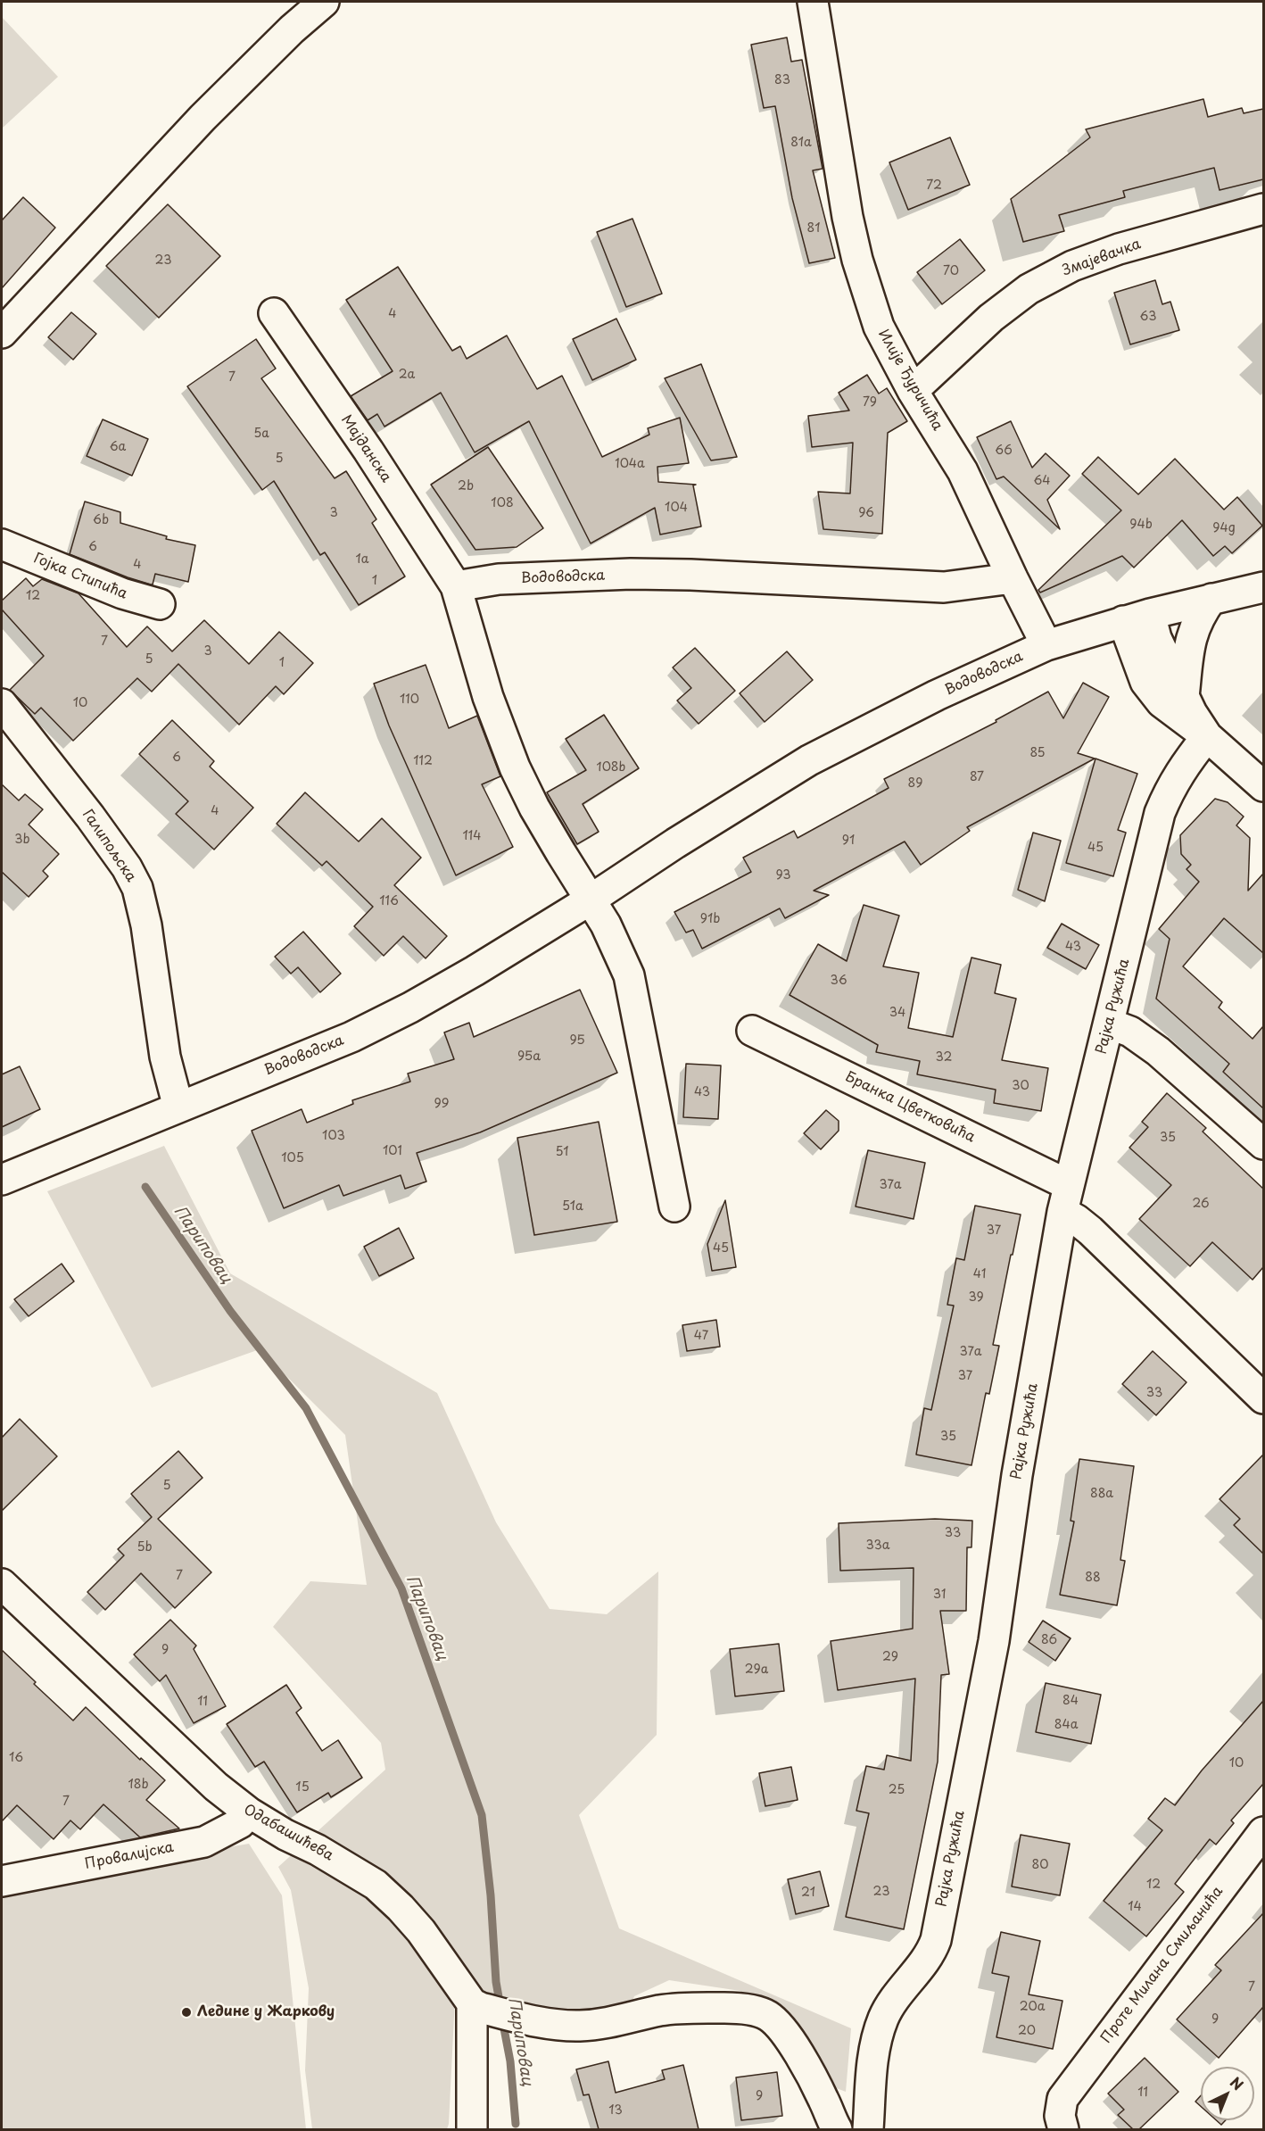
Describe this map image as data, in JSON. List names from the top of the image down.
{
  "streets": {
    "street": [
      "Змајевачка",
      "Илије Ђуричића",
      "Мајданска",
      "Гојка Стипића",
      "Водоводска",
      "Галипољска",
      "Рајка Ружића",
      "Бранка Цветковића",
      "Одабашићева",
      "Провалијска",
      "Проте Милана Смиљанића"
    ]
  },
  "crossings": [
    ["Змајевачка", "Илије Ђуричића"],
    ["Илије Ђуричића", "Водоводска"],
    ["Мајданска", "Водоводска"],
    ["Водоводска", "Галипољска"],
    ["Рајка Ружића", "Бранка Цветковића"],
    ["Одабашићева", "Провалијска"]
  ],
  "water": ["Париповац"],
  "places": ["Ледине у Жаркову"],
  "house_numbers": [
    "83",
    "81a",
    "72",
    "81",
    "23",
    "70",
    "4",
    "63",
    "2a",
    "7",
    "79",
    "5a",
    "6a",
    "66",
    "5",
    "104a",
    "64",
    "2b",
    "108",
    "104",
    "3",
    "96",
    "6b",
    "94b",
    "94g",
    "6",
    "1a",
    "4",
    "1",
    "12",
    "7",
    "3",
    "5",
    "1",
    "110",
    "10",
    "85",
    "6",
    "112",
    "108b",
    "87",
    "89",
    "4",
    "114",
    "3b",
    "91",
    "45",
    "93",
    "116",
    "91b",
    "43",
    "36",
    "34",
    "95",
    "95a",
    "32",
    "30",
    "43",
    "99",
    "103",
    "35",
    "101",
    "51",
    "105",
    "37a",
    "26",
    "51a",
    "37",
    "45",
    "41",
    "39",
    "47",
    "37a",
    "37",
    "33",
    "35",
    "5",
    "88a",
    "33",
    "33a",
    "5b",
    "7",
    "88",
    "31",
    "86",
    "9",
    "29",
    "29a",
    "84",
    "11",
    "84a",
    "16",
    "10",
    "18b",
    "15",
    "25",
    "7",
    "80",
    "12",
    "23",
    "21",
    "14",
    "7",
    "20a",
    "9",
    "20",
    "11",
    "9",
    "13"
  ],
  "north": "top right"
}
